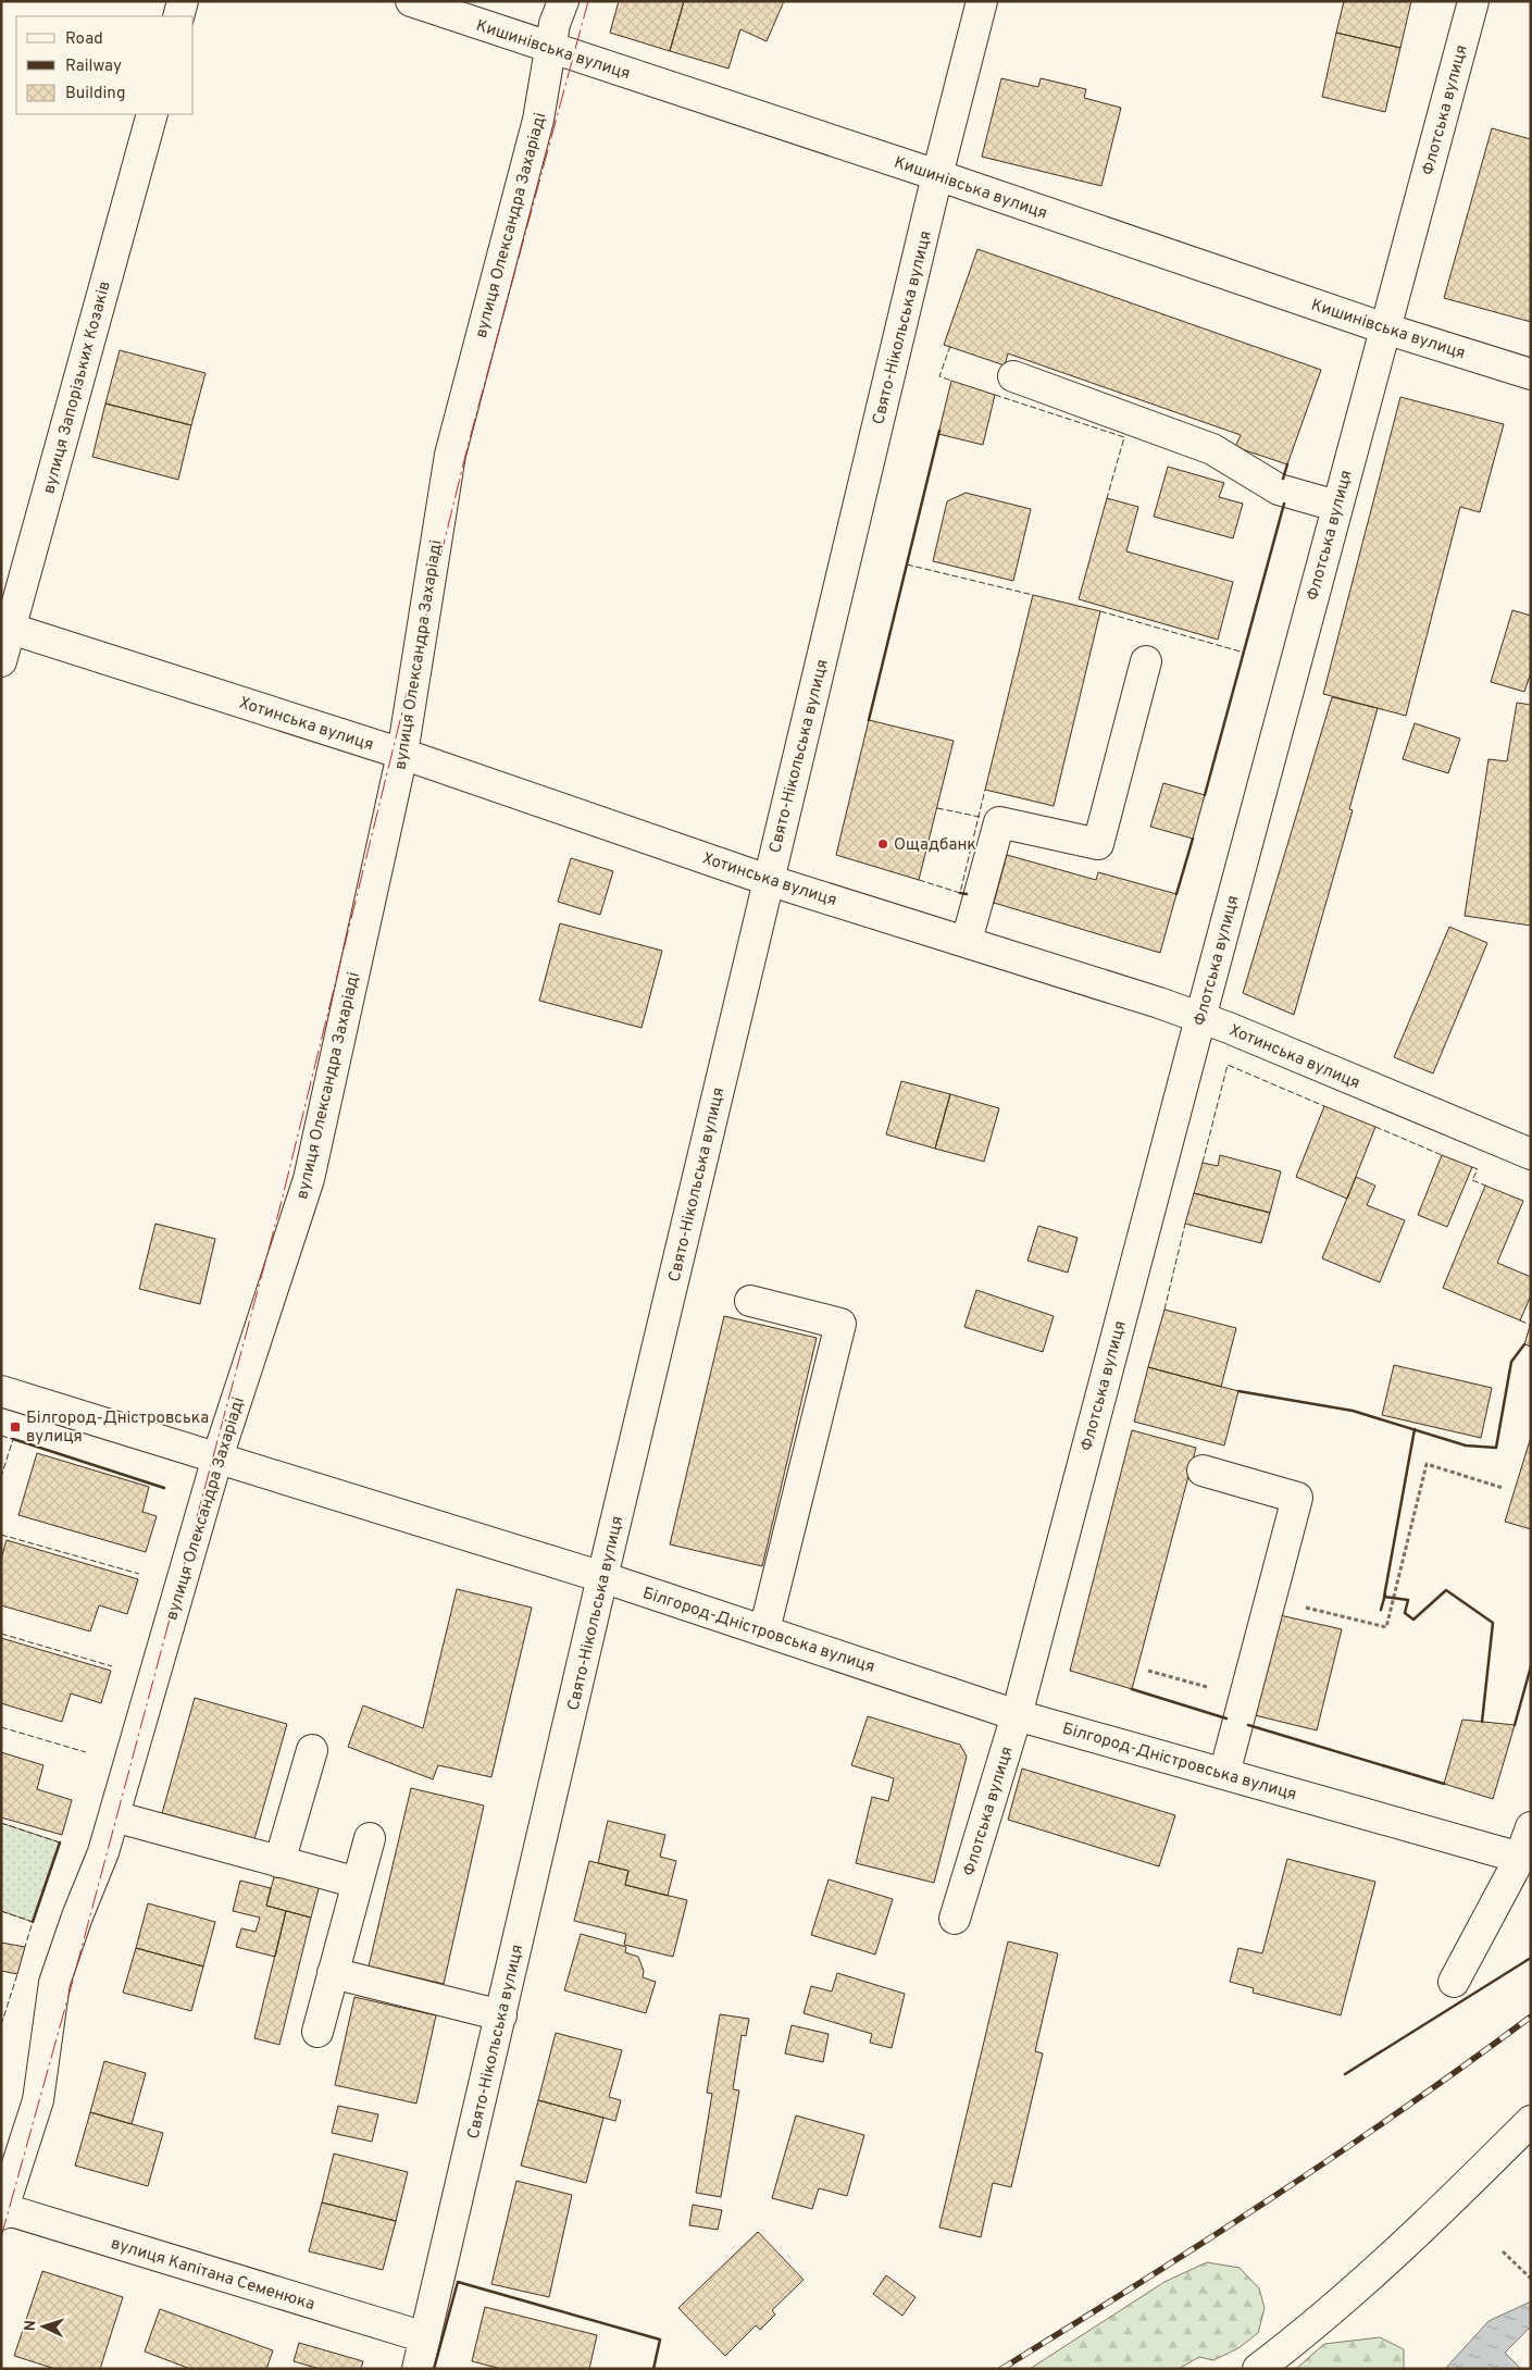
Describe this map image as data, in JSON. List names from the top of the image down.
{
  "streets": {
    "street": [
      "Кишинівська вулиця",
      "Флотська вулиця",
      "вулиця Олександра Захаріаді",
      "Свято-Нікольська вулиця",
      "вулиця Запорізьких Козаків",
      "Хотинська вулиця",
      "Білгород-Дністровська вулиця",
      "вулиця Капітана Семенюка"
    ]
  },
  "crossings": [
    ["Кишинівська вулиця", "Флотська вулиця"],
    ["Кишинівська вулиця", "вулиця Олександра Захаріаді"],
    ["Кишинівська вулиця", "Свято-Нікольська вулиця"],
    ["Флотська вулиця", "Хотинська вулиця"],
    ["Флотська вулиця", "Білгород-Дністровська вулиця"],
    ["вулиця Олександра Захаріаді", "Хотинська вулиця"],
    ["вулиця Олександра Захаріаді", "Білгород-Дністровська вулиця"],
    ["вулиця Олександра Захаріаді", "вулиця Капітана Семенюка"],
    ["Свято-Нікольська вулиця", "Хотинська вулиця"],
    ["Свято-Нікольська вулиця", "Білгород-Дністровська вулиця"],
    ["Свято-Нікольська вулиця", "вулиця Капітана Семенюка"],
    ["вулиця Запорізьких Козаків", "Хотинська вулиця"]
  ],
  "places": {
    "other": ["Ощадбанк"],
    "transit": ["Білгород-Дністровська вулиця"]
  },
  "legend": ["Road", "Railway", "Building"],
  "north": "left"
}
